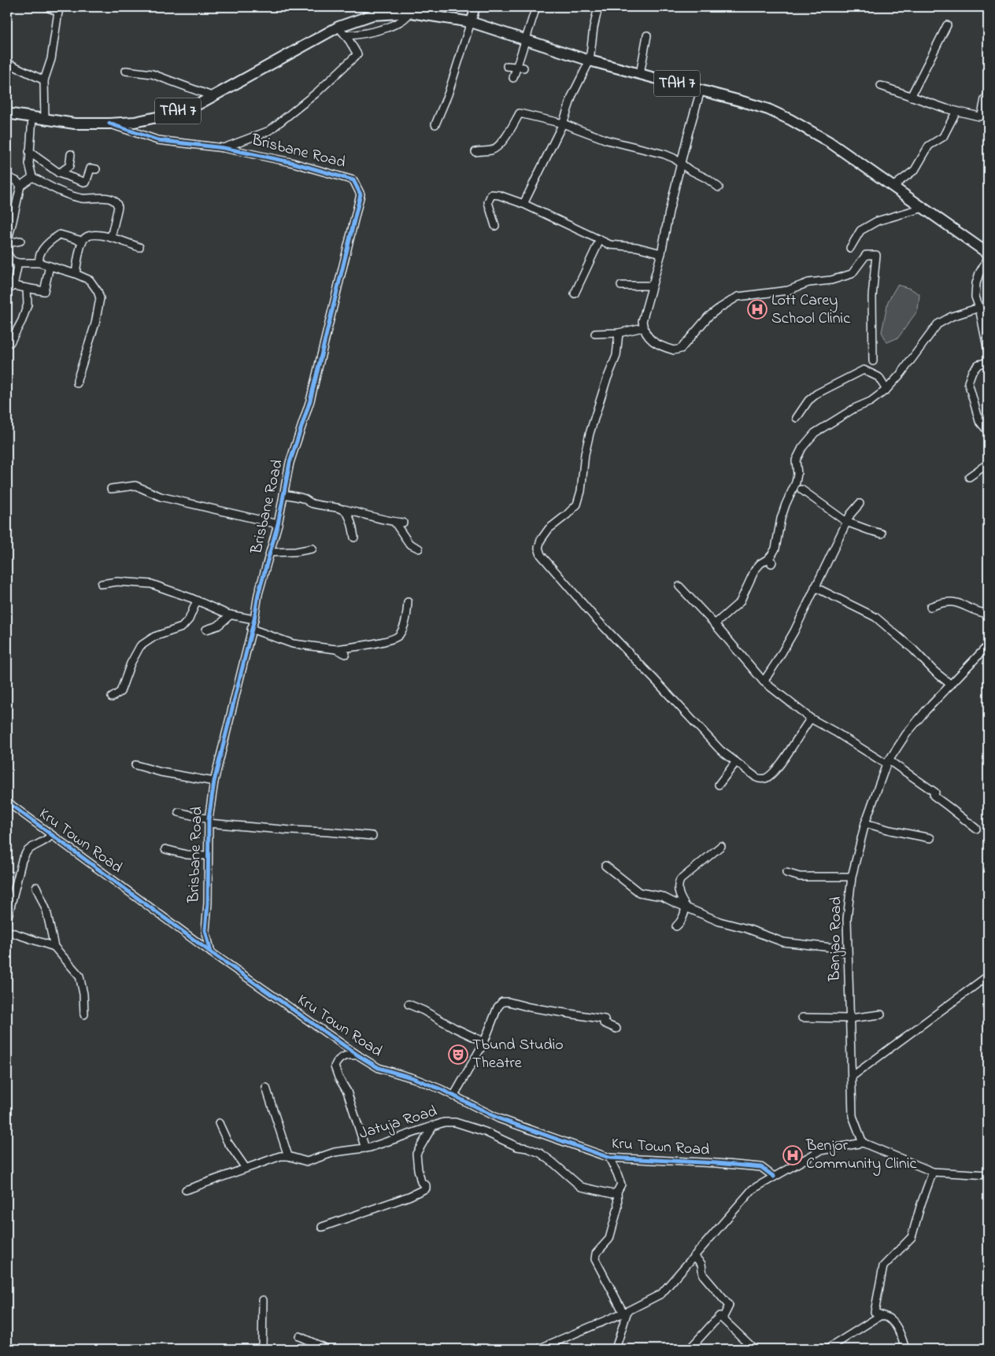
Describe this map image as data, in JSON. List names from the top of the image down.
{
  "streets": {
    "highway": ["TAH 7"],
    "street": [
      "Brisbane Road",
      "Kru Town Road",
      "Banjao Road",
      "Jatuja Road"
    ]
  },
  "crossings": [
    ["TAH 7", "Brisbane Road"],
    ["Brisbane Road", "Kru Town Road"]
  ],
  "places": {
    "hospital": ["Lott Carey School Clinic", "Benjor Community Clinic"],
    "theatre": ["Tbund Studio Theatre"]
  }
}
